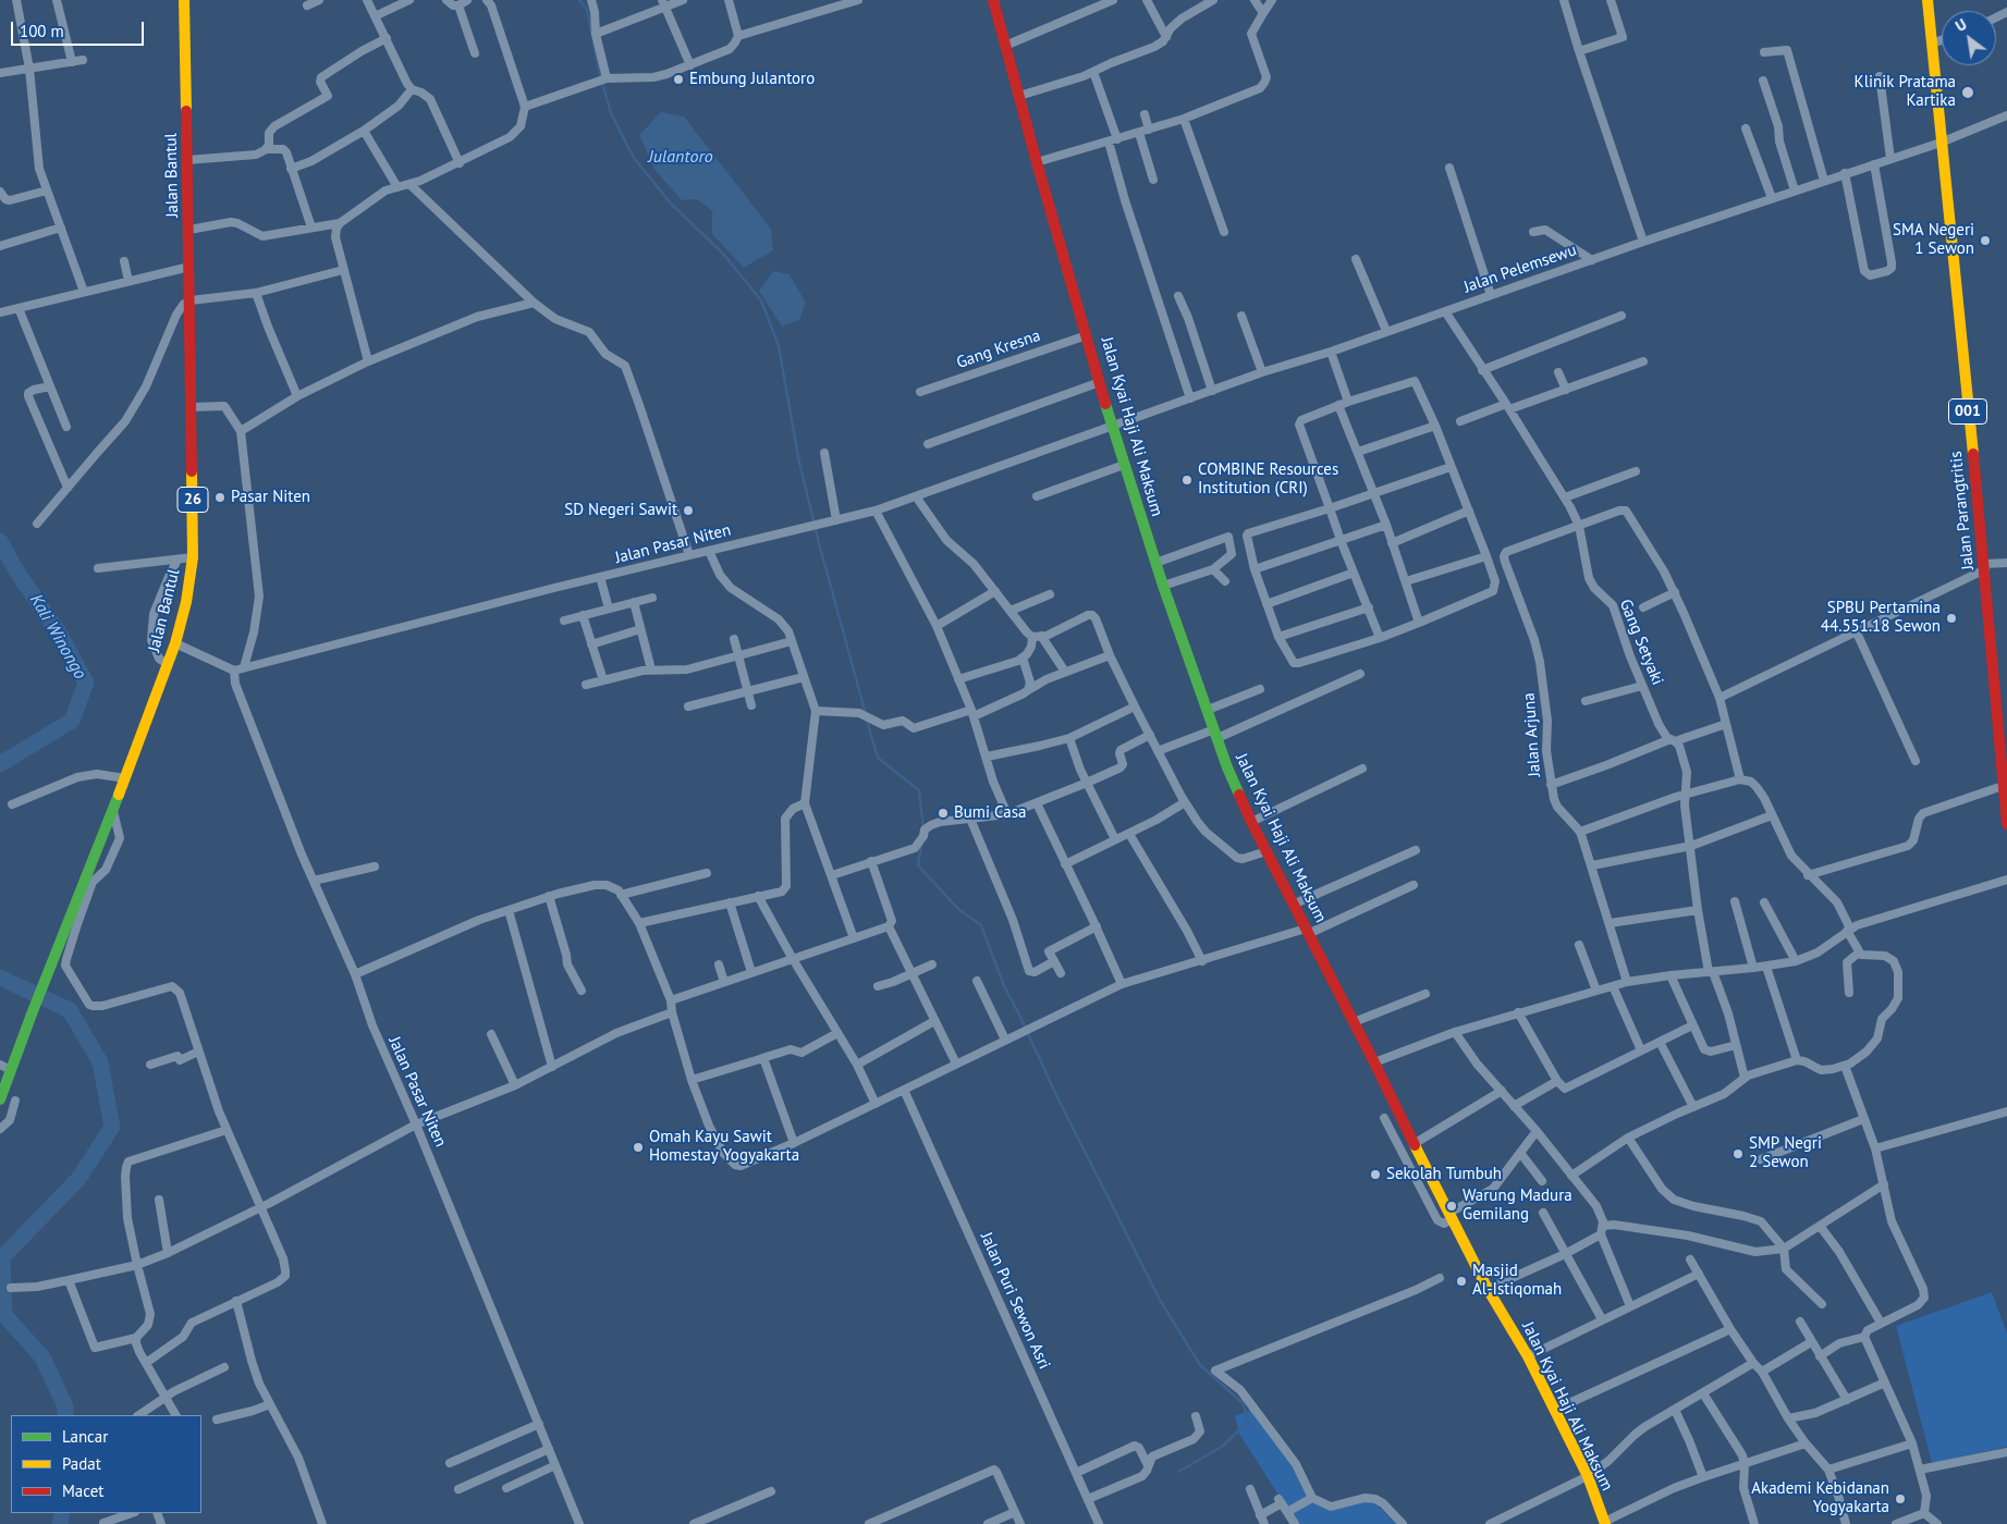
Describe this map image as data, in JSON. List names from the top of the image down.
{
  "streets": {
    "main road": [
      "Jalan Bantul",
      "001",
      "Jalan Kyai Haji Ali Maksum",
      "26",
      "Jalan Parangtritis"
    ],
    "street": [
      "Jalan Pelemsewu",
      "Gang Kresna",
      "Jalan Pasar Niten",
      "Gang Setyaki",
      "Jalan Arjuna",
      "Jalan Puri Sewon Asri"
    ]
  },
  "crossings": [
    ["Jalan Pelemsewu", "Jalan Kyai Haji Ali Maksum"],
    ["Jalan Pelemsewu", "Jalan Parangtritis"],
    ["Jalan Pelemsewu", "Jalan Pasar Niten"],
    ["Jalan Pelemsewu", "Gang Setyaki"],
    ["Gang Kresna", "Jalan Kyai Haji Ali Maksum"],
    ["Jalan Kyai Haji Ali Maksum", "Jalan Pasar Niten"],
    ["Gang Setyaki", "Jalan Arjuna"]
  ],
  "water": ["Julantoro", "Kali Winongo"],
  "places": [
    "Embung Julantoro",
    "Klinik Pratama Kartika",
    "SMA Negeri 1 Sewon",
    "COMBINE Resources Institution (CRI)",
    "Pasar Niten",
    "SD Negeri Sawit",
    "SPBU Pertamina 44.551.18 Sewon",
    "Bumi Casa",
    "Omah Kayu Sawit Homestay Yogyakarta",
    "SMP Negri 2 Sewon",
    "Sekolah Tumbuh",
    "Warung Madura Gemilang",
    "Masjid Al-Istiqomah",
    "Akademi Kebidanan Yogyakarta"
  ],
  "legend": ["Lancar", "Padat", "Macet"],
  "scale_bar": "100 m",
  "north": "top left"
}
